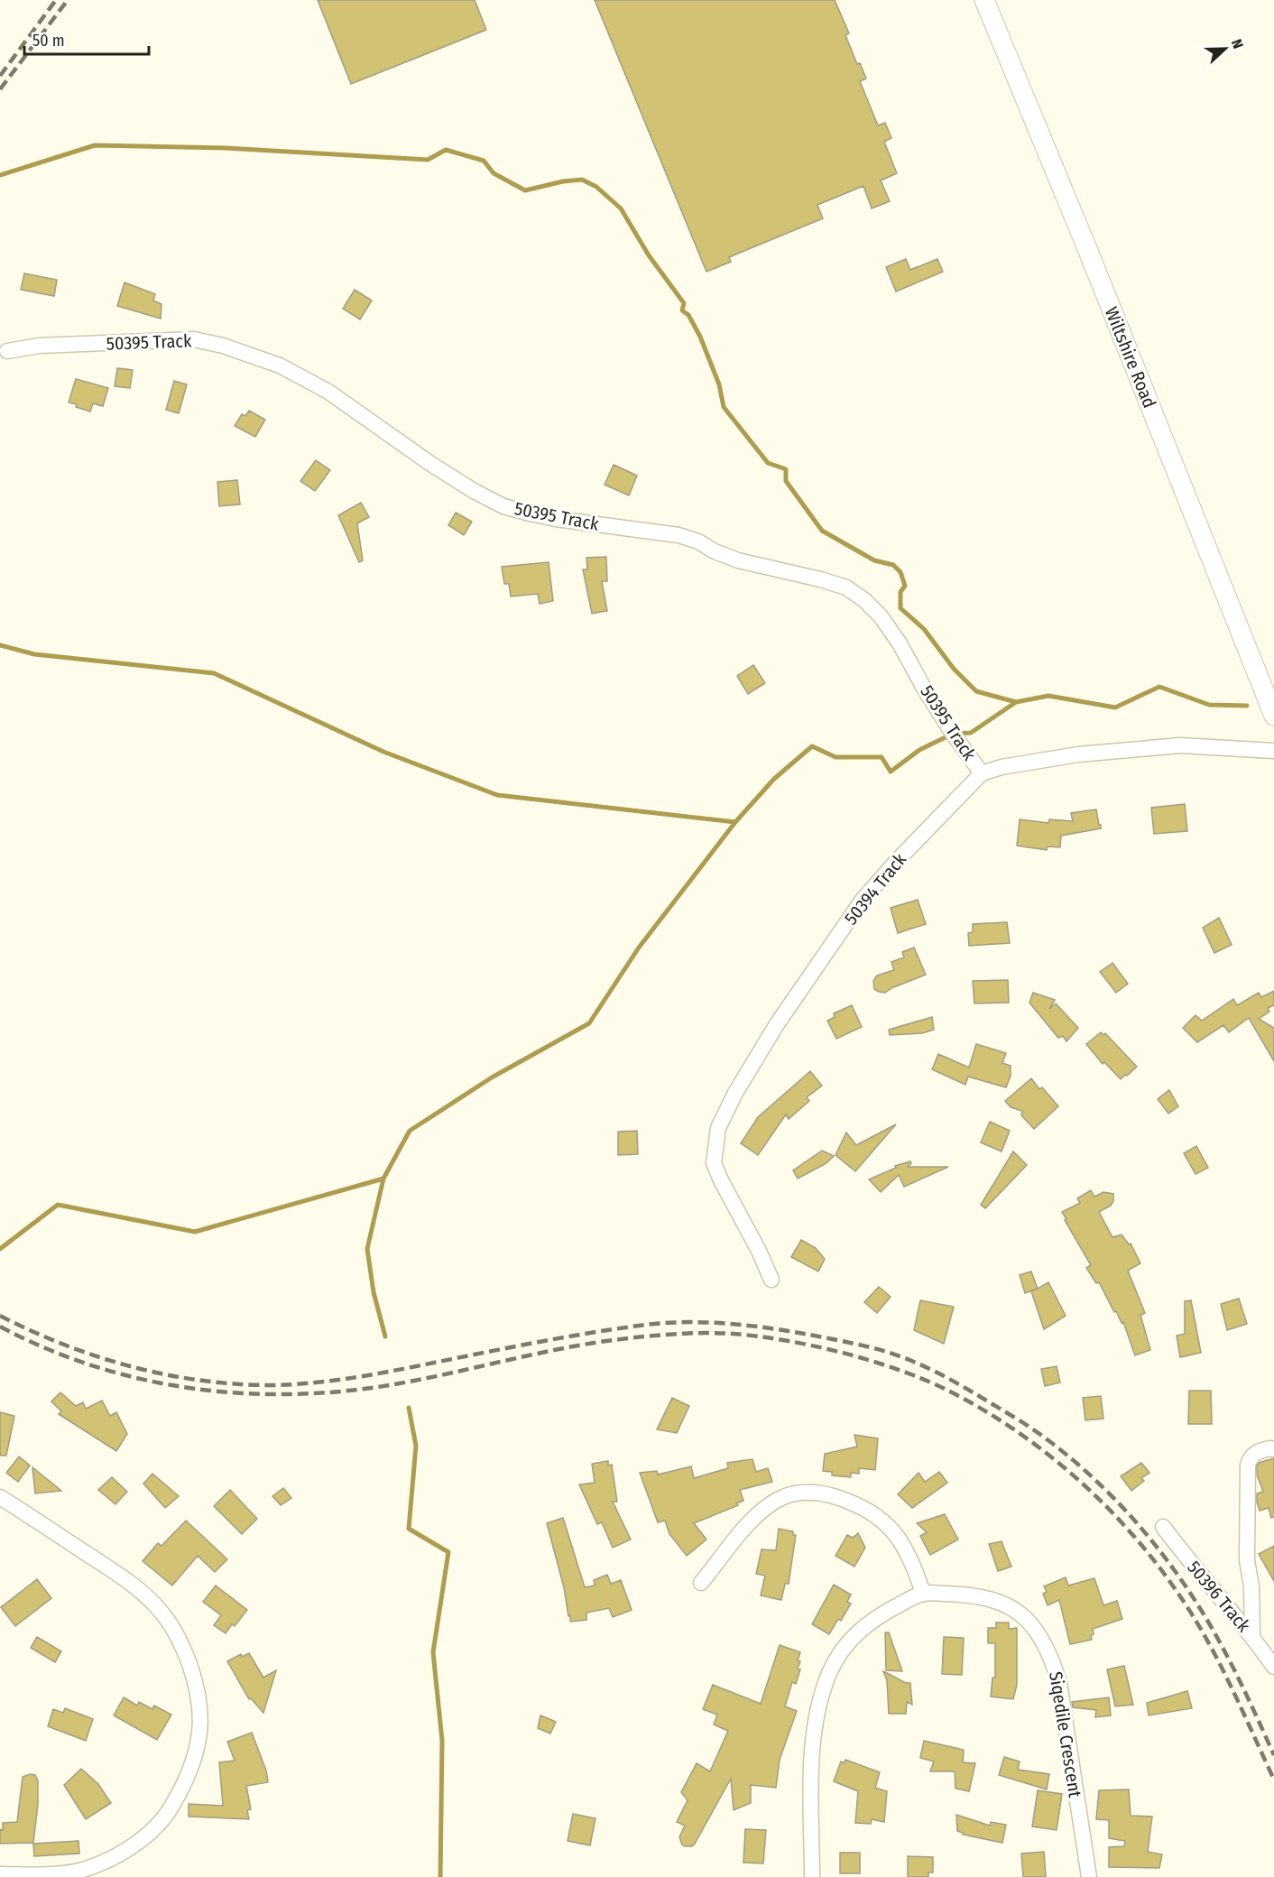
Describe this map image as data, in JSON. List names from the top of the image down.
{
  "streets": {
    "street": [
      "50395 Track",
      "Wiltshire Road",
      "50394 Track",
      "50396 Track",
      "Siqedile Crescent"
    ]
  },
  "crossings": [
    ["50395 Track", "50394 Track"]
  ],
  "scale_bar": "50 m",
  "north": "right"
}
